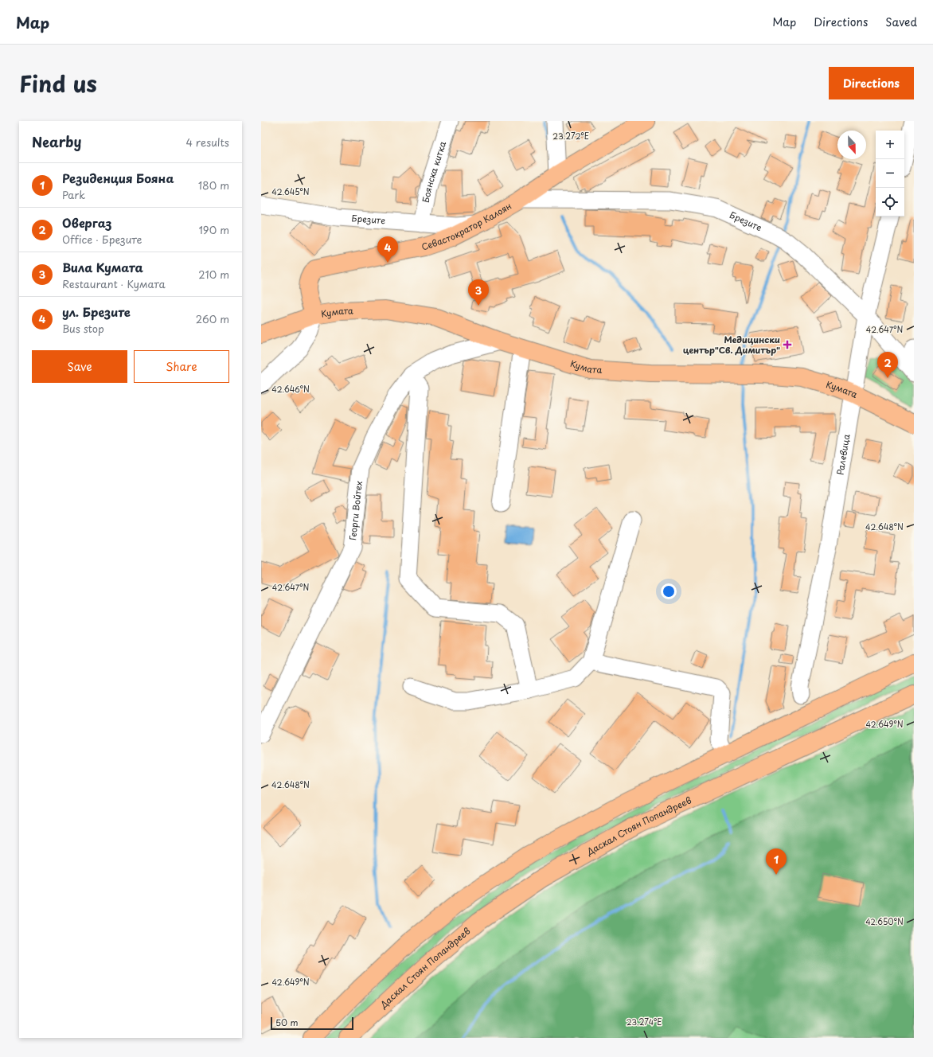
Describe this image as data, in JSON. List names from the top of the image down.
{
  "streets": {
    "main road": ["Севастократор Калоян", "Кумата", "Даскал Стоян Попандреев"],
    "street": [
      "Боянска китка",
      "Брезите",
      "Ралевица",
      "Георги Войтех"
    ]
  },
  "crossings": [
    ["Боянска китка", "Брезите"],
    ["Брезите", "Севастократор Калоян"],
    ["Брезите", "Ралевица"],
    ["Севастократор Калоян", "Кумата"],
    ["Кумата", "Ралевица"],
    ["Кумата", "Георги Войтех"]
  ],
  "places": {
    "health": ["Медицински център\"Св. Димитър\""]
  },
  "scale_bar": "50 m",
  "north": "bottom",
  "page": {
    "header": "Map",
    "nav": ["Map", "Directions", "Saved"],
    "title": "Find us",
    "buttons": [
      "Directions",
      ["Save", "Share"]
    ],
    "heading": ["Nearby", "4 results"],
    "map_buttons": ["+", "−"],
    "list": [
      {
        "mark": "1",
        "name": "Резиденция Бояна",
        "note": "Park",
        "value": "180 m"
      },
      {
        "mark": "2",
        "name": "Овергаз",
        "note": "Office · Брезите",
        "value": "190 m"
      },
      {
        "mark": "3",
        "name": "Вила Кумата",
        "note": "Restaurant · Кумата",
        "value": "210 m"
      },
      {
        "mark": "4",
        "name": "ул. Брезите",
        "note": "Bus stop",
        "value": "260 m"
      }
    ],
    "pins": [
      "4",
      "3",
      "2",
      "1"
    ],
    "scale": "50 m"
  },
  "coordinates": [
    "23.272°E",
    "42.645°N",
    "42.647°N",
    "42.646°N",
    "42.648°N",
    "42.649°N",
    "42.650°N",
    "23.274°E"
  ]
}
